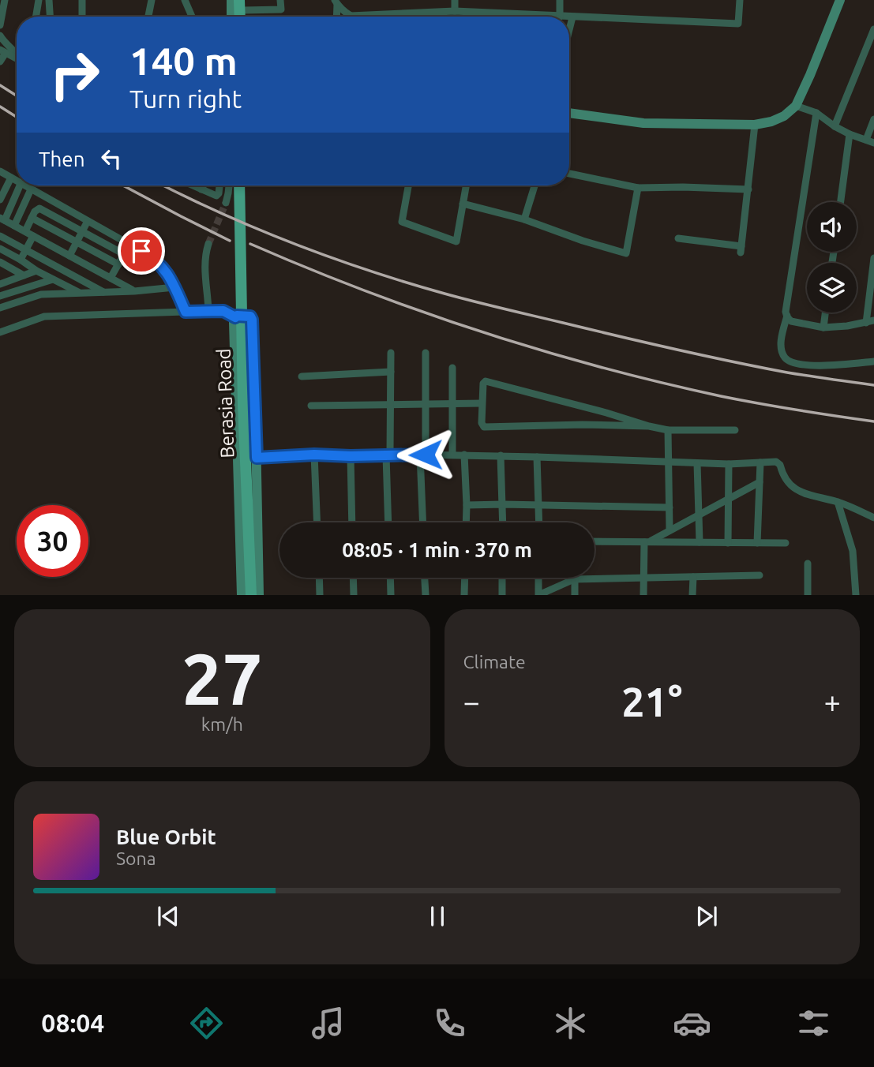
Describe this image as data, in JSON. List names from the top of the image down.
{
  "streets": {
    "main road": ["Berasia Road"]
  },
  "page": {
    "turn": ["140 m", "Turn right"],
    "then": "Then",
    "limit": "30",
    "trip": "08:05 · 1 min · 370 m",
    "tile": [
      ["27", "km/h"],
      "Climate"
    ],
    "heat": ["−", "21°", "+"],
    "song": ["Blue Orbit", "Sona"],
    "tabs": "08:04"
  }
}
